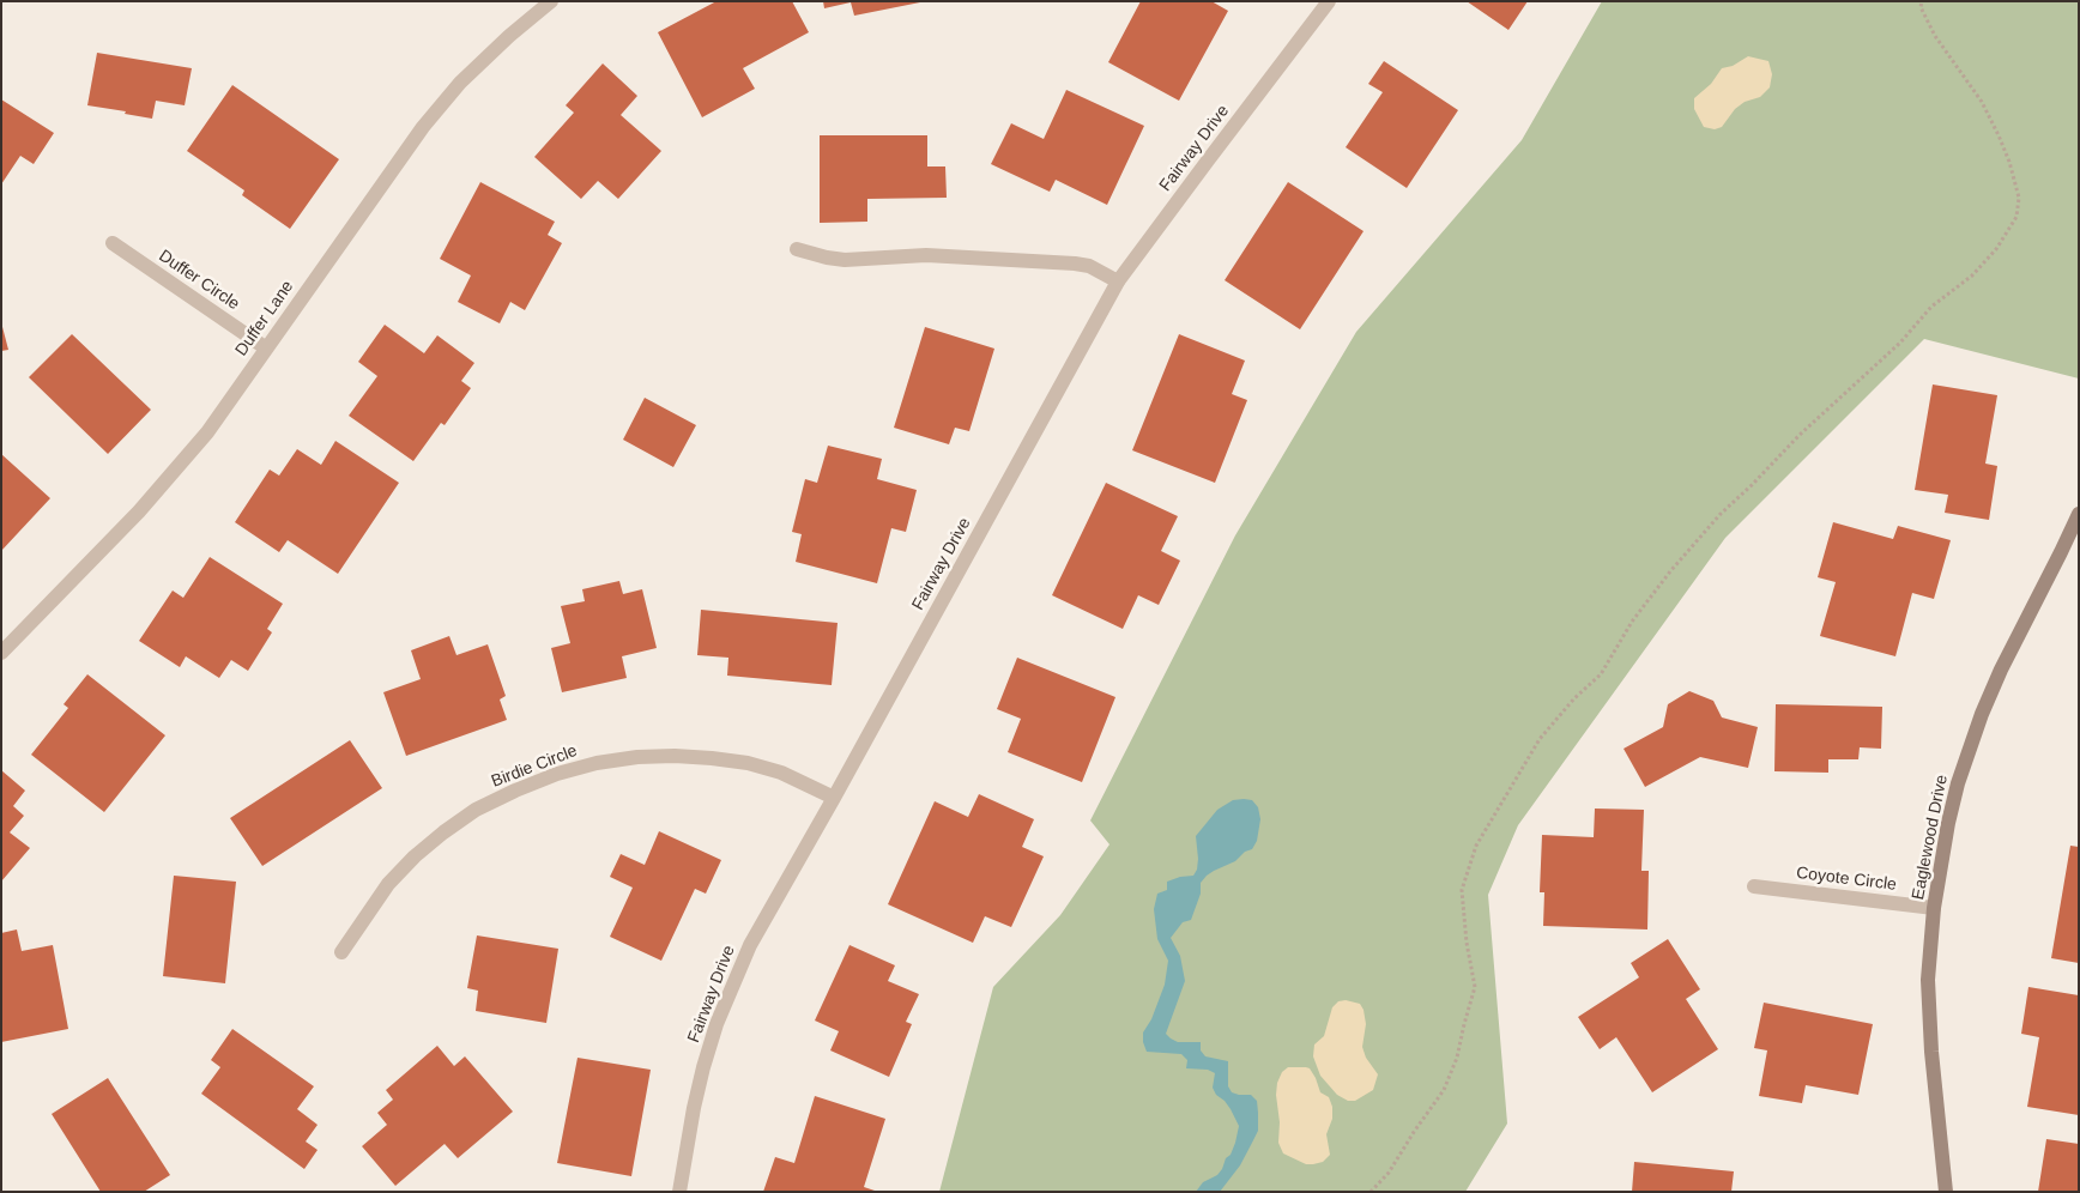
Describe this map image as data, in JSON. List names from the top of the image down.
{
  "streets": {
    "main road": ["Eaglewood Drive"],
    "street": [
      "Fairway Drive",
      "Duffer Circle",
      "Duffer Lane",
      "Birdie Circle",
      "Coyote Circle"
    ]
  },
  "crossings": [
    ["Fairway Drive", "Birdie Circle"],
    ["Duffer Circle", "Duffer Lane"],
    ["Eaglewood Drive", "Coyote Circle"]
  ]
}
